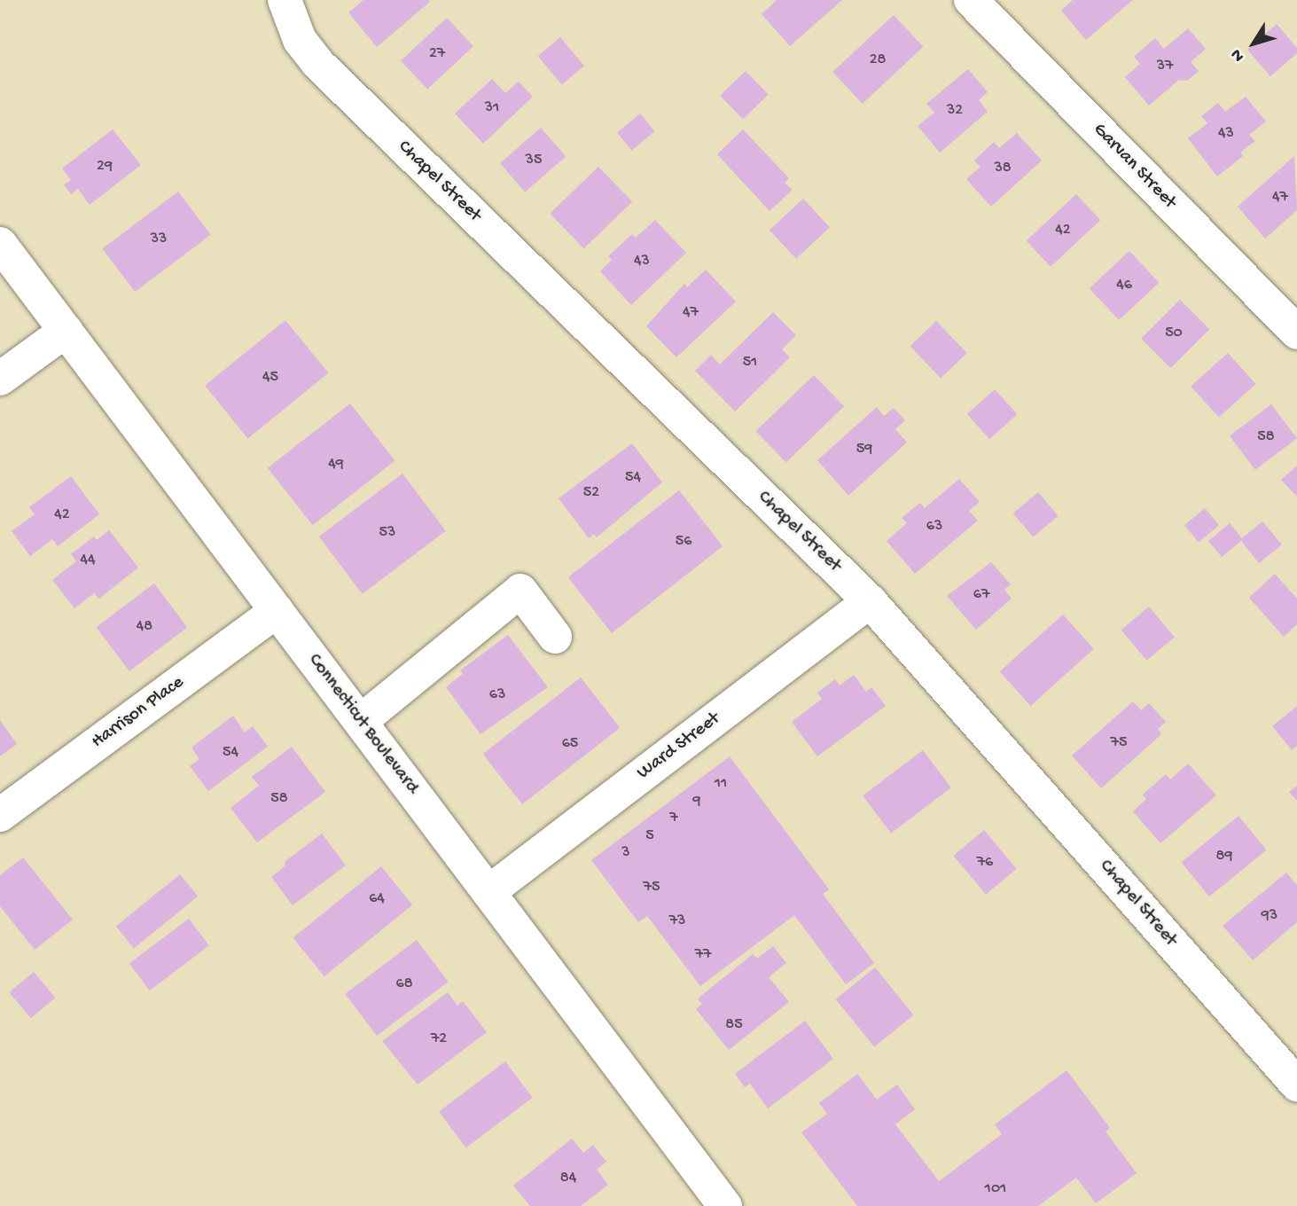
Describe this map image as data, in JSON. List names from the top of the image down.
{
  "streets": {
    "street": [
      "Garvan Street",
      "Chapel Street",
      "Harrison Place",
      "Connecticut Boulevard",
      "Ward Street"
    ]
  },
  "crossings": [
    ["Chapel Street", "Ward Street"],
    ["Harrison Place", "Connecticut Boulevard"],
    ["Connecticut Boulevard", "Ward Street"]
  ],
  "house_numbers": [
    "27",
    "28",
    "37",
    "31",
    "32",
    "43",
    "35",
    "29",
    "38",
    "47",
    "42",
    "33",
    "43",
    "46",
    "47",
    "50",
    "51",
    "45",
    "58",
    "59",
    "49",
    "54",
    "52",
    "42",
    "63",
    "53",
    "56",
    "44",
    "67",
    "48",
    "63",
    "75",
    "65",
    "54",
    "11",
    "58",
    "9",
    "7",
    "5",
    "3",
    "89",
    "76",
    "75",
    "64",
    "93",
    "73",
    "77",
    "68",
    "85",
    "72",
    "84",
    "101"
  ],
  "north": "bottom left"
}
